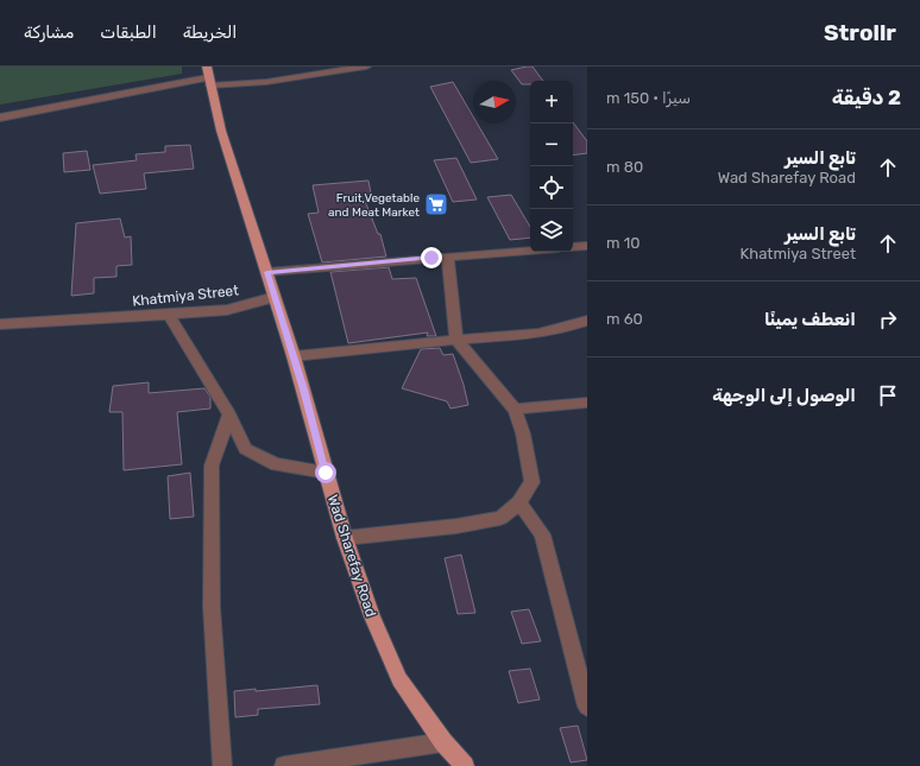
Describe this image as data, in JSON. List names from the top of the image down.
{
  "streets": {
    "main road": ["Wad Sharefay Road"],
    "street": ["Khatmiya Street"]
  },
  "crossings": [
    ["Khatmiya Street", "Wad Sharefay Road"]
  ],
  "places": {
    "supermarket": ["Fruit,Vegetable and Meat Market"]
  },
  "north": "right",
  "page": {
    "header": "Strollr",
    "nav": ["الخريطة", "الطبقات", "مشاركة"],
    "heading": ["2 دقيقة", "سيرًا · 150 m"],
    "map_buttons": ["+", "−"],
    "list": [
      ["تابع السير", "Wad Sharefay Road", "80 m"],
      ["تابع السير", "Khatmiya Street", "10 m"],
      ["انعطف يمينًا", "60 m"],
      "الوصول إلى الوجهة"
    ]
  }
}
